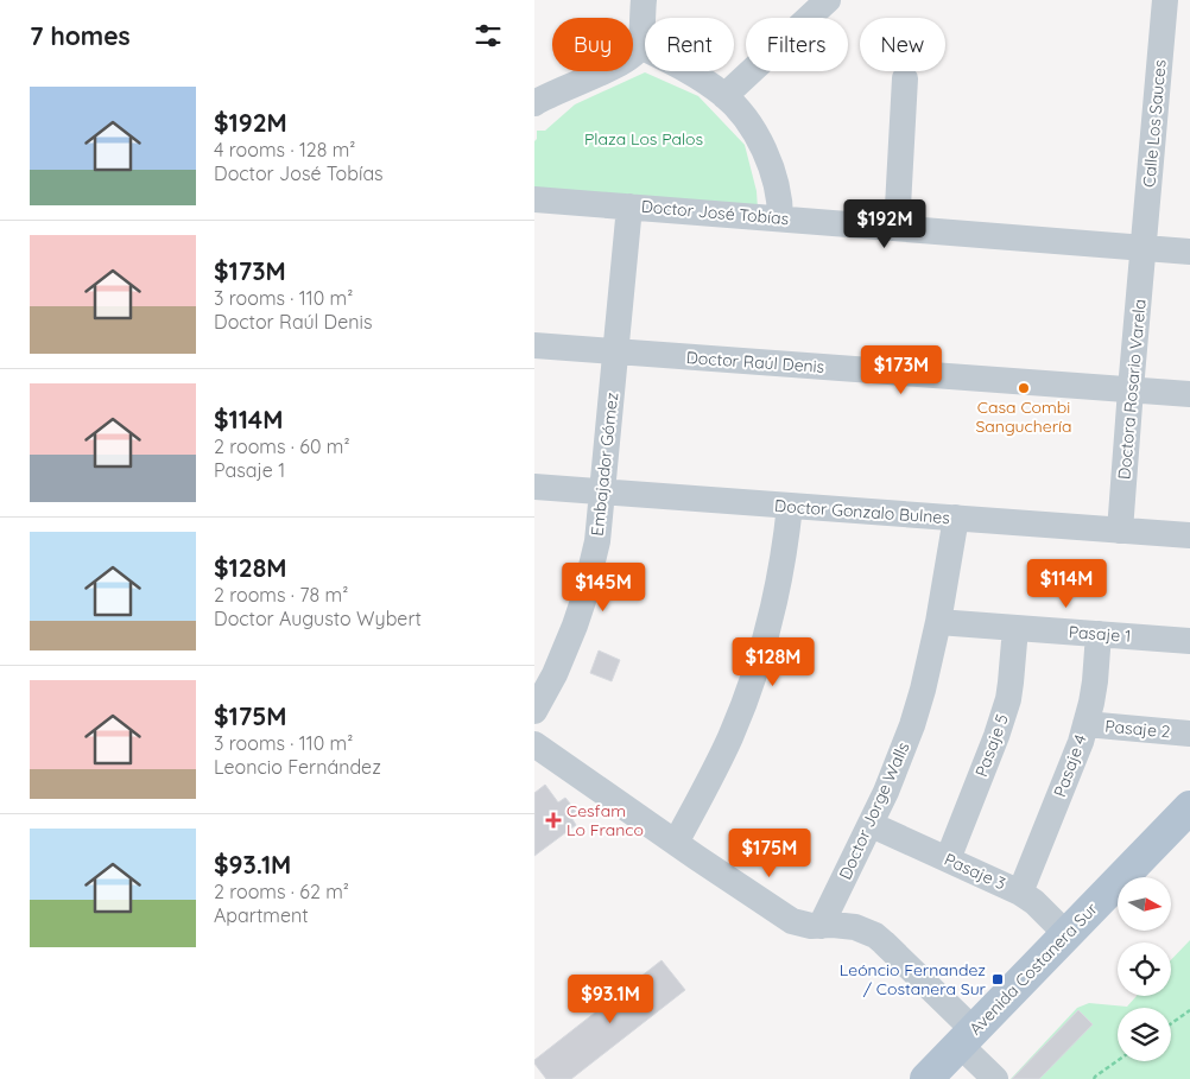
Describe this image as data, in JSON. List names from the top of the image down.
{
  "streets": {
    "main road": ["Avenida Costanera Sur"],
    "street": [
      "Calle Los Sauces",
      "Doctor José Tobías",
      "Doctor Raúl Denis",
      "Doctora Rosario Varela",
      "Embajador Gómez",
      "Doctor Gonzalo Bulnes",
      "Pasaje 1",
      "Pasaje 2",
      "Pasaje 5",
      "Pasaje 4",
      "Doctor Jorge Walls",
      "Pasaje 3"
    ]
  },
  "crossings": [
    ["Calle Los Sauces", "Doctor José Tobías"],
    ["Calle Los Sauces", "Doctora Rosario Varela"],
    ["Doctor José Tobías", "Doctora Rosario Varela"],
    ["Doctor José Tobías", "Embajador Gómez"],
    ["Doctor Raúl Denis", "Doctora Rosario Varela"],
    ["Doctor Raúl Denis", "Embajador Gómez"],
    ["Doctora Rosario Varela", "Doctor Gonzalo Bulnes"],
    ["Embajador Gómez", "Doctor Gonzalo Bulnes"],
    ["Doctor Gonzalo Bulnes", "Doctor Jorge Walls"],
    ["Pasaje 1", "Pasaje 5"],
    ["Pasaje 1", "Pasaje 4"],
    ["Pasaje 1", "Doctor Jorge Walls"],
    ["Pasaje 2", "Pasaje 4"],
    ["Pasaje 5", "Pasaje 3"],
    ["Pasaje 4", "Pasaje 3"],
    ["Doctor Jorge Walls", "Pasaje 3"],
    ["Pasaje 3", "Avenida Costanera Sur"]
  ],
  "parks": ["Plaza Los Palos"],
  "places": {
    "other": ["Casa Combi Sanguchería"],
    "health": ["Cesfam Lo Franco"],
    "transit": ["Leóncio Fernandez / Costanera Sur"]
  },
  "north": "right",
  "page": {
    "heading": "7 homes",
    "chip": [
      "Buy",
      "Rent",
      "Filters",
      "New"
    ],
    "list": [
      {
        "name": "$192M",
        "note": "4 rooms · 128 m² · Doctor José Tobías"
      },
      {
        "name": "$173M",
        "note": "3 rooms · 110 m² · Doctor Raúl Denis"
      },
      {
        "name": "$114M",
        "note": "2 rooms · 60 m² · Pasaje 1"
      },
      {
        "name": "$128M",
        "note": "2 rooms · 78 m² · Doctor Augusto Wybert"
      },
      {
        "name": "$175M",
        "note": "3 rooms · 110 m² · Leoncio Fernández"
      },
      {
        "name": "$93.1M",
        "note": "2 rooms · 62 m² · Apartment"
      }
    ],
    "price": [
      "$192M",
      "$173M",
      "$114M",
      "$145M",
      "$128M",
      "$175M",
      "$93.1M"
    ]
  }
}
